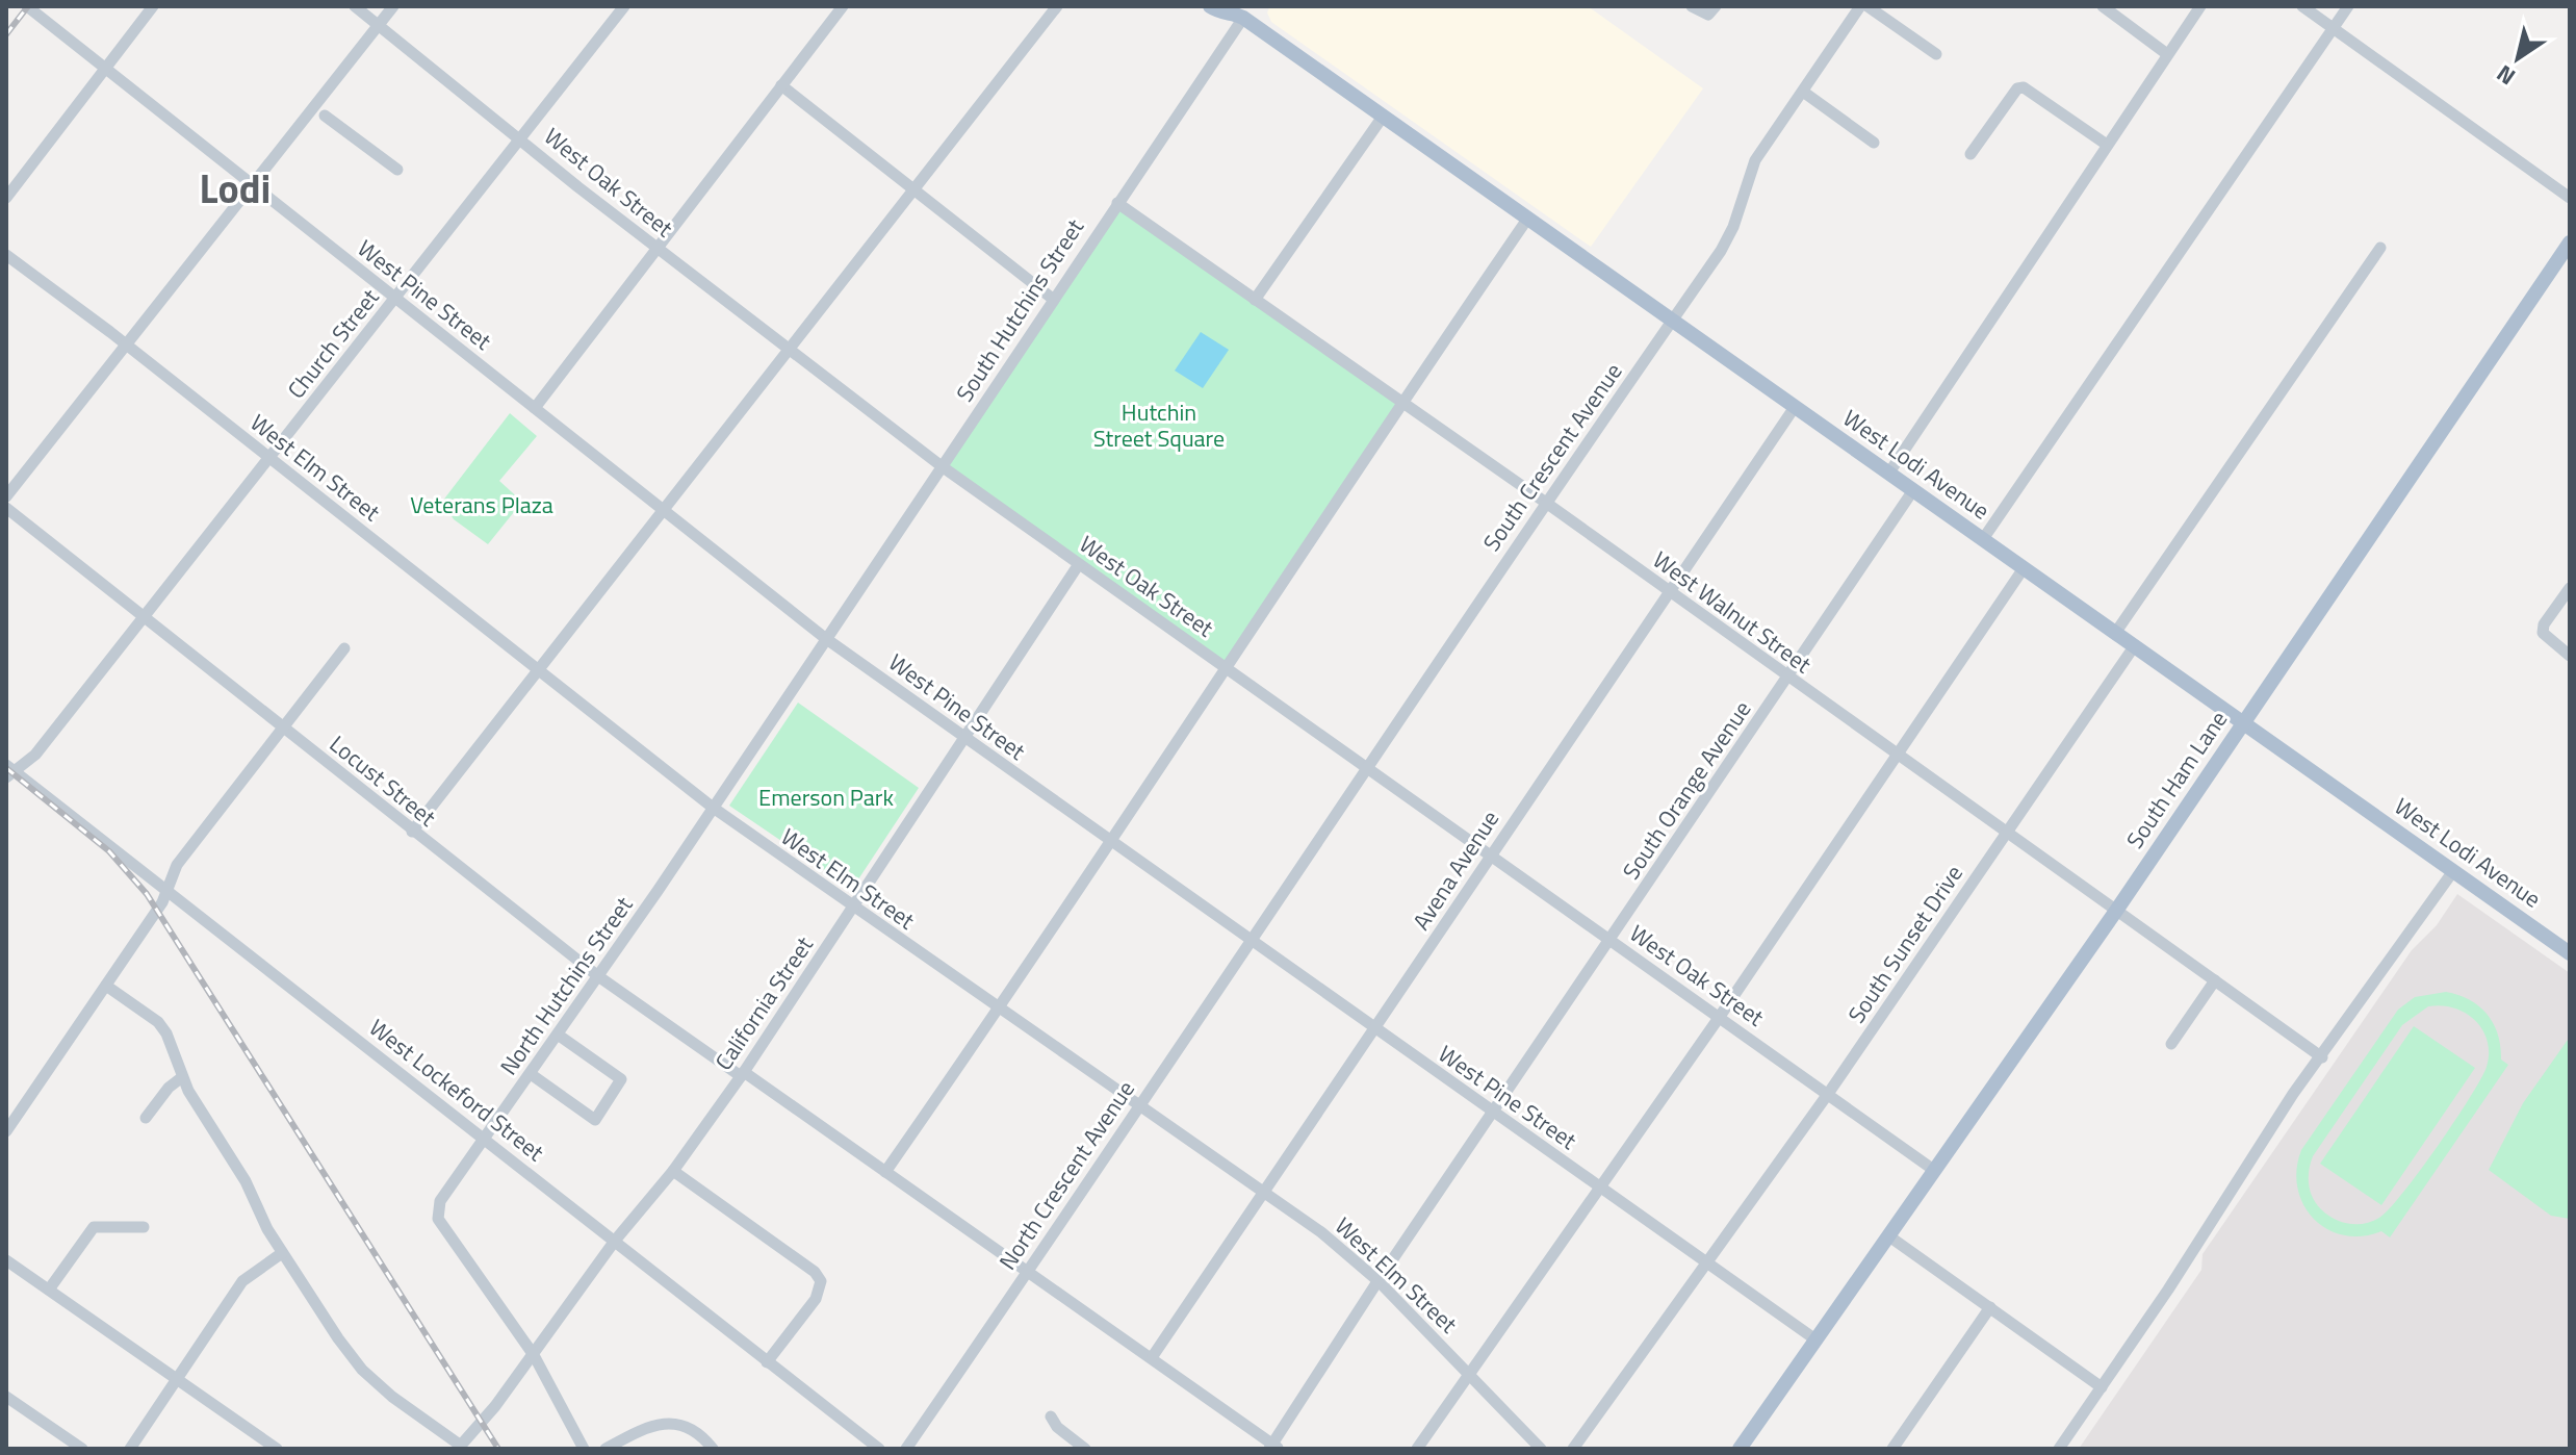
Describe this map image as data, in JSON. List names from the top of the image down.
{
  "streets": {
    "main road": ["West Lodi Avenue", "South Ham Lane"],
    "street": [
      "West Oak Street",
      "West Pine Street",
      "South Hutchins Street",
      "Church Street",
      "South Crescent Avenue",
      "West Elm Street",
      "West Walnut Street",
      "Locust Street",
      "South Orange Avenue",
      "Avena Avenue",
      "South Sunset Drive",
      "North Hutchins Street",
      "California Street",
      "West Lockeford Street",
      "North Crescent Avenue"
    ]
  },
  "crossings": [
    ["West Oak Street", "South Hutchins Street"],
    ["West Oak Street", "Church Street"],
    ["West Oak Street", "South Crescent Avenue"],
    ["West Oak Street", "South Ham Lane"],
    ["West Oak Street", "South Orange Avenue"],
    ["West Oak Street", "Avena Avenue"],
    ["West Oak Street", "South Sunset Drive"],
    ["West Oak Street", "California Street"],
    ["West Pine Street", "South Hutchins Street"],
    ["West Pine Street", "Church Street"],
    ["West Pine Street", "South Ham Lane"],
    ["West Pine Street", "South Orange Avenue"],
    ["West Pine Street", "Avena Avenue"],
    ["West Pine Street", "South Sunset Drive"],
    ["West Pine Street", "North Hutchins Street"],
    ["West Pine Street", "California Street"],
    ["West Pine Street", "North Crescent Avenue"],
    ["South Hutchins Street", "West Lodi Avenue"],
    ["South Hutchins Street", "West Walnut Street"],
    ["South Hutchins Street", "North Hutchins Street"],
    ["Church Street", "West Elm Street"],
    ["Church Street", "Locust Street"],
    ["Church Street", "West Lockeford Street"],
    ["South Crescent Avenue", "West Lodi Avenue"],
    ["South Crescent Avenue", "West Walnut Street"],
    ["South Crescent Avenue", "North Crescent Avenue"],
    ["West Lodi Avenue", "South Ham Lane"],
    ["West Lodi Avenue", "South Orange Avenue"],
    ["West Lodi Avenue", "Avena Avenue"],
    ["West Lodi Avenue", "South Sunset Drive"],
    ["West Elm Street", "South Orange Avenue"],
    ["West Elm Street", "Avena Avenue"],
    ["West Elm Street", "North Hutchins Street"],
    ["West Elm Street", "California Street"],
    ["West Elm Street", "North Crescent Avenue"],
    ["West Walnut Street", "South Ham Lane"],
    ["West Walnut Street", "South Orange Avenue"],
    ["West Walnut Street", "Avena Avenue"],
    ["West Walnut Street", "South Sunset Drive"],
    ["Locust Street", "South Orange Avenue"],
    ["Locust Street", "Avena Avenue"],
    ["Locust Street", "North Hutchins Street"],
    ["Locust Street", "California Street"],
    ["Locust Street", "North Crescent Avenue"],
    ["North Hutchins Street", "California Street"],
    ["North Hutchins Street", "West Lockeford Street"],
    ["California Street", "West Lockeford Street"]
  ],
  "districts": ["Lodi"],
  "parks": ["Hutchin Street Square", "Veterans Plaza", "Emerson Park"],
  "north": "bottom left"
}
